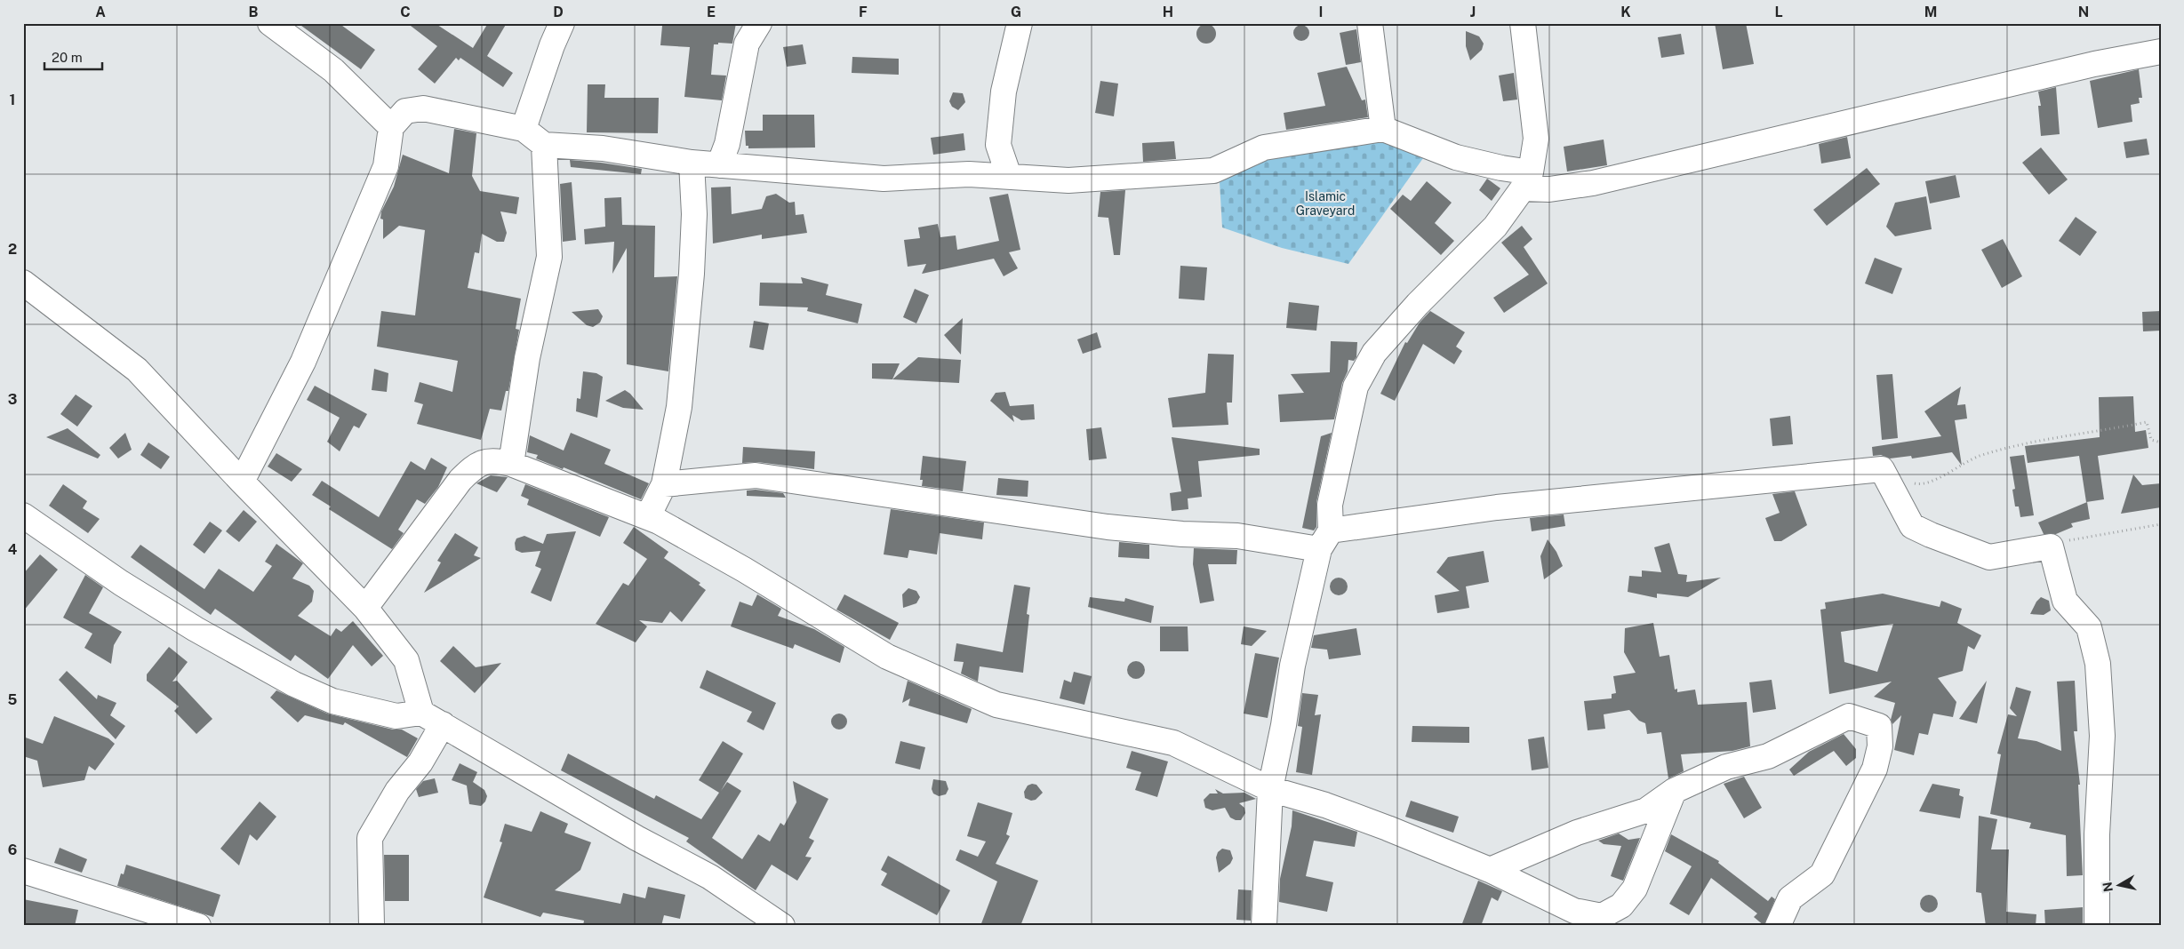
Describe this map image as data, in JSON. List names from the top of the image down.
{
  "parks": ["Islamic Graveyard"],
  "scale_bar": "20 m",
  "north": "left",
  "grid": {
    "columns": [
      "A",
      "B",
      "C",
      "D",
      "E",
      "F",
      "G",
      "H",
      "I",
      "J",
      "K",
      "L",
      "M",
      "N"
    ],
    "rows": [
      "1",
      "2",
      "3",
      "4",
      "5",
      "6"
    ]
  }
}
